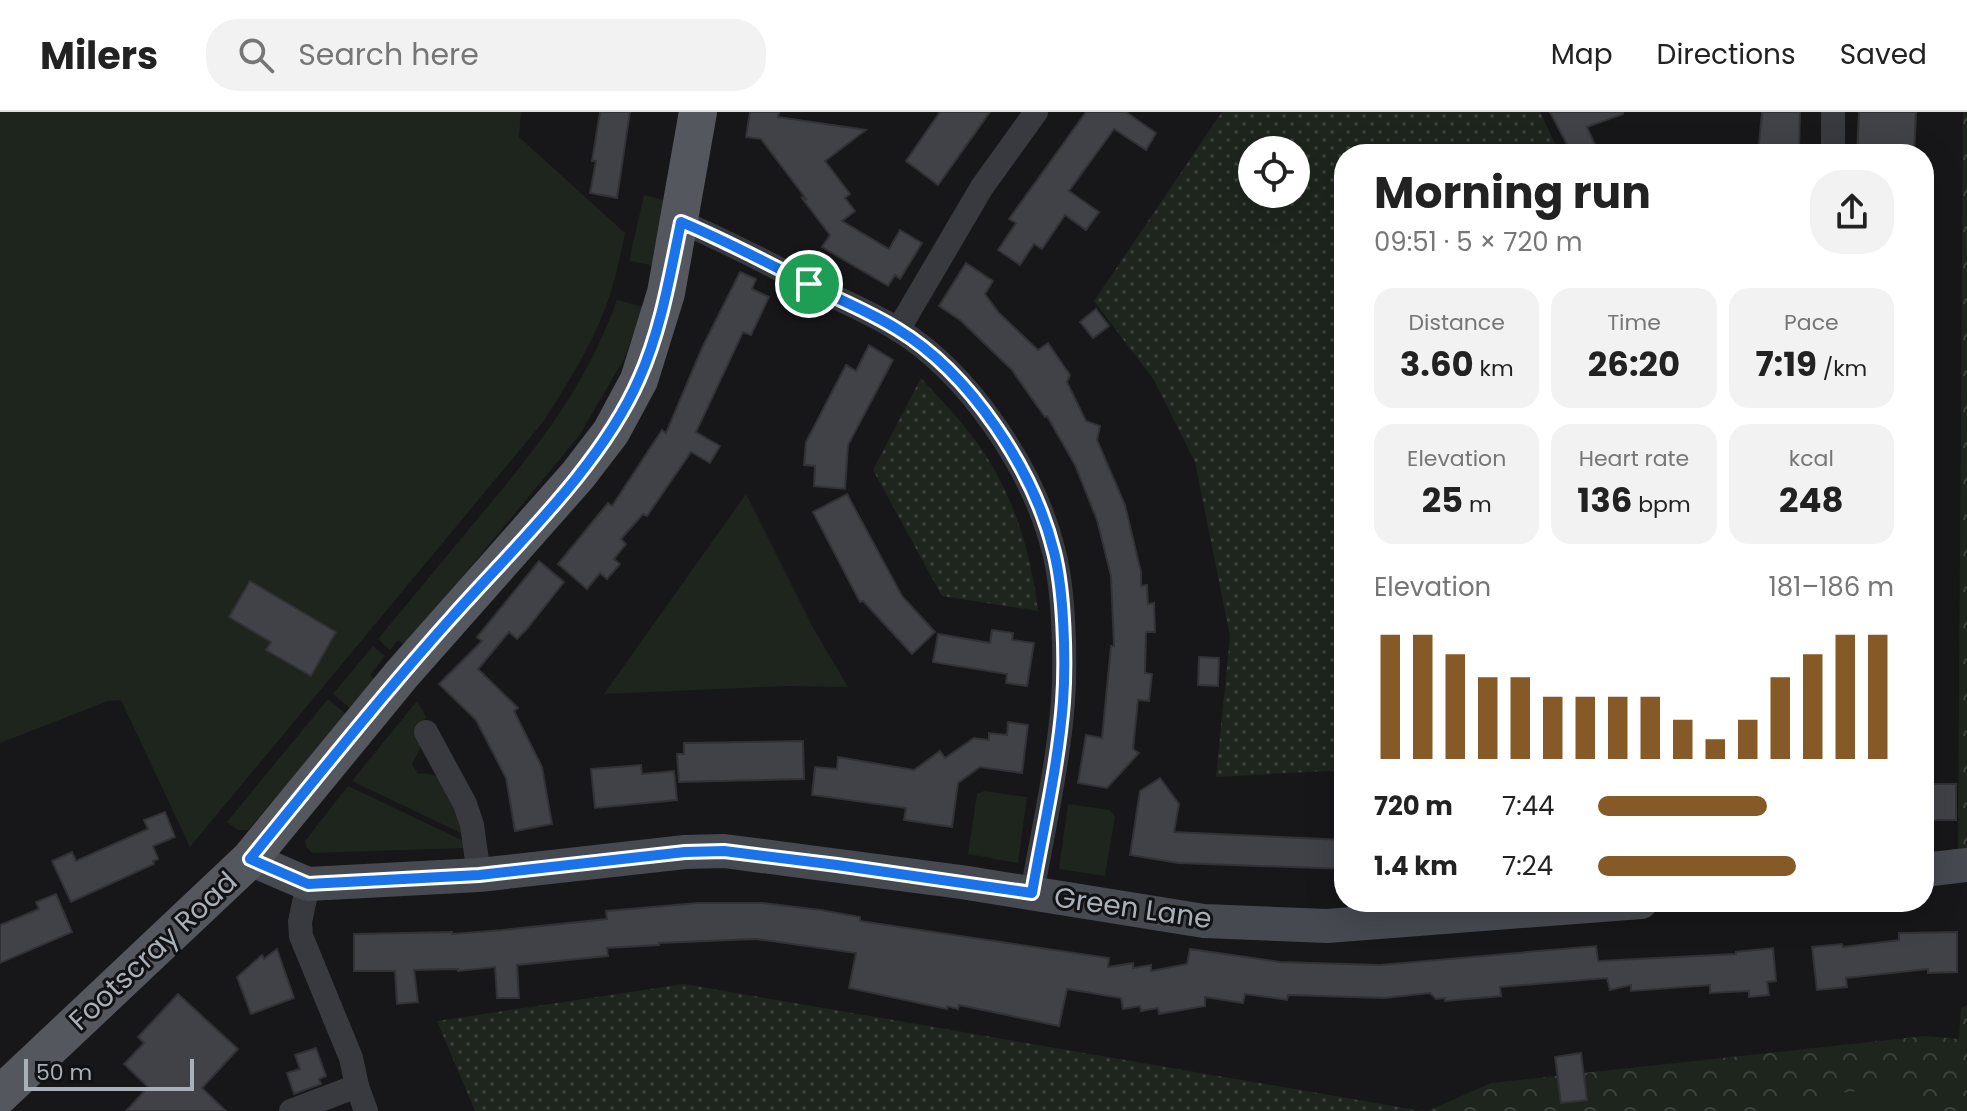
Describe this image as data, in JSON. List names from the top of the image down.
{
  "streets": {
    "main road": ["Green Lane", "Footscray Road"]
  },
  "crossings": [
    ["Green Lane", "Footscray Road"]
  ],
  "scale_bar": "50 m",
  "page": {
    "header": "Milers",
    "search": "Search here",
    "nav": ["Map", "Directions", "Saved"],
    "heading": ["Morning run", "09:51 · 5 × 720 m"],
    "stats": [
      ["Distance", "3.60 km"],
      ["Time", "26:20"],
      ["Pace", "7:19 /km"],
      ["Elevation", "25 m"],
      ["Heart rate", "136 bpm"],
      ["kcal", "248"]
    ],
    "chart": ["Elevation", "181–186 m"],
    "list": [
      {
        "name": "720 m",
        "note": "7:44"
      },
      {
        "name": "1.4 km",
        "note": "7:24"
      }
    ],
    "scale": "50 m"
  }
}
